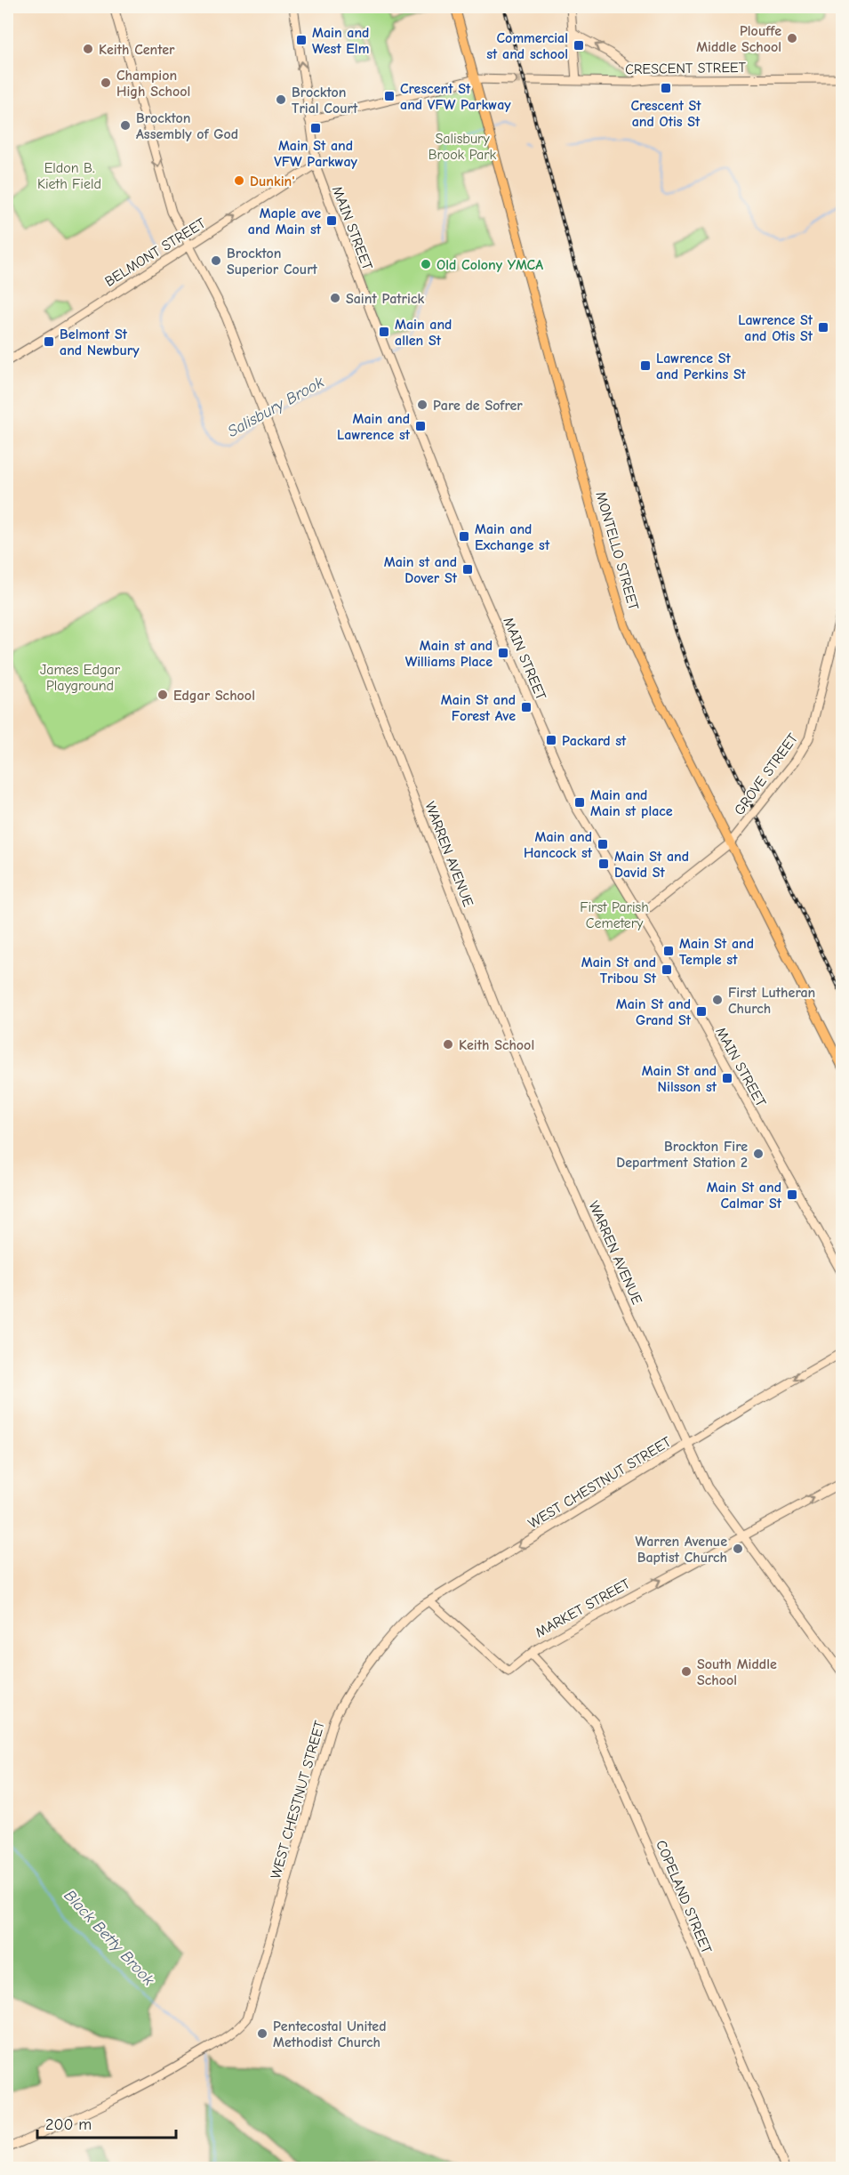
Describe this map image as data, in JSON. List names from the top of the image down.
{
  "streets": {
    "main road": [
      "CRESCENT STREET",
      "MAIN STREET",
      "BELMONT STREET",
      "MONTELLO STREET",
      "GROVE STREET",
      "WARREN AVENUE",
      "WEST CHESTNUT STREET",
      "MARKET STREET",
      "COPELAND STREET"
    ]
  },
  "crossings": [
    ["MAIN STREET", "BELMONT STREET"],
    ["MAIN STREET", "GROVE STREET"],
    ["BELMONT STREET", "WARREN AVENUE"],
    ["MONTELLO STREET", "GROVE STREET"],
    ["WARREN AVENUE", "WEST CHESTNUT STREET"],
    ["WARREN AVENUE", "MARKET STREET"],
    ["WEST CHESTNUT STREET", "MARKET STREET"],
    ["MARKET STREET", "COPELAND STREET"]
  ],
  "one_way": ["BELMONT STREET", "WEST CHESTNUT STREET", "MARKET STREET"],
  "water": ["Salisbury Brook", "Black Betty Brook"],
  "parks": [
    "Salisbury Brook Park",
    "Eldon B. Kieth Field",
    "James Edgar Playground",
    "First Parish Cemetery"
  ],
  "places": {
    "other": [
      "Plouffe Middle School",
      "Keith Center",
      "Champion High School",
      "Brockton Trial Court",
      "Brockton Assembly of God",
      "Dunkin'",
      "Brockton Superior Court",
      "Old Colony YMCA",
      "Saint Patrick",
      "Pare de Sofrer",
      "Edgar School",
      "First Lutheran Church",
      "Keith School",
      "Brockton Fire Department Station 2",
      "Warren Avenue Baptist Church",
      "South Middle School",
      "Pentecostal United Methodist Church"
    ],
    "transit": [
      "Main and West Elm",
      "Commercial st and school",
      "Crescent St and Otis St",
      "Crescent St and VFW Parkway",
      "Main St and VFW Parkway",
      "Maple ave and Main st",
      "Lawrence St and Otis St",
      "Main and allen St",
      "Belmont St and Newbury",
      "Lawrence St and Perkins St",
      "Main and Lawrence st",
      "Main and Exchange st",
      "Main st and Dover St",
      "Main st and Williams Place",
      "Main St and Forest Ave",
      "Packard st",
      "Main and Main st place",
      "Main and Hancock st",
      "Main St and David St",
      "Main St and Temple st",
      "Main St and Tribou St",
      "Main St and Grand St",
      "Main St and Nilsson st",
      "Main St and Calmar St"
    ]
  },
  "scale_bar": "200 m"
}
